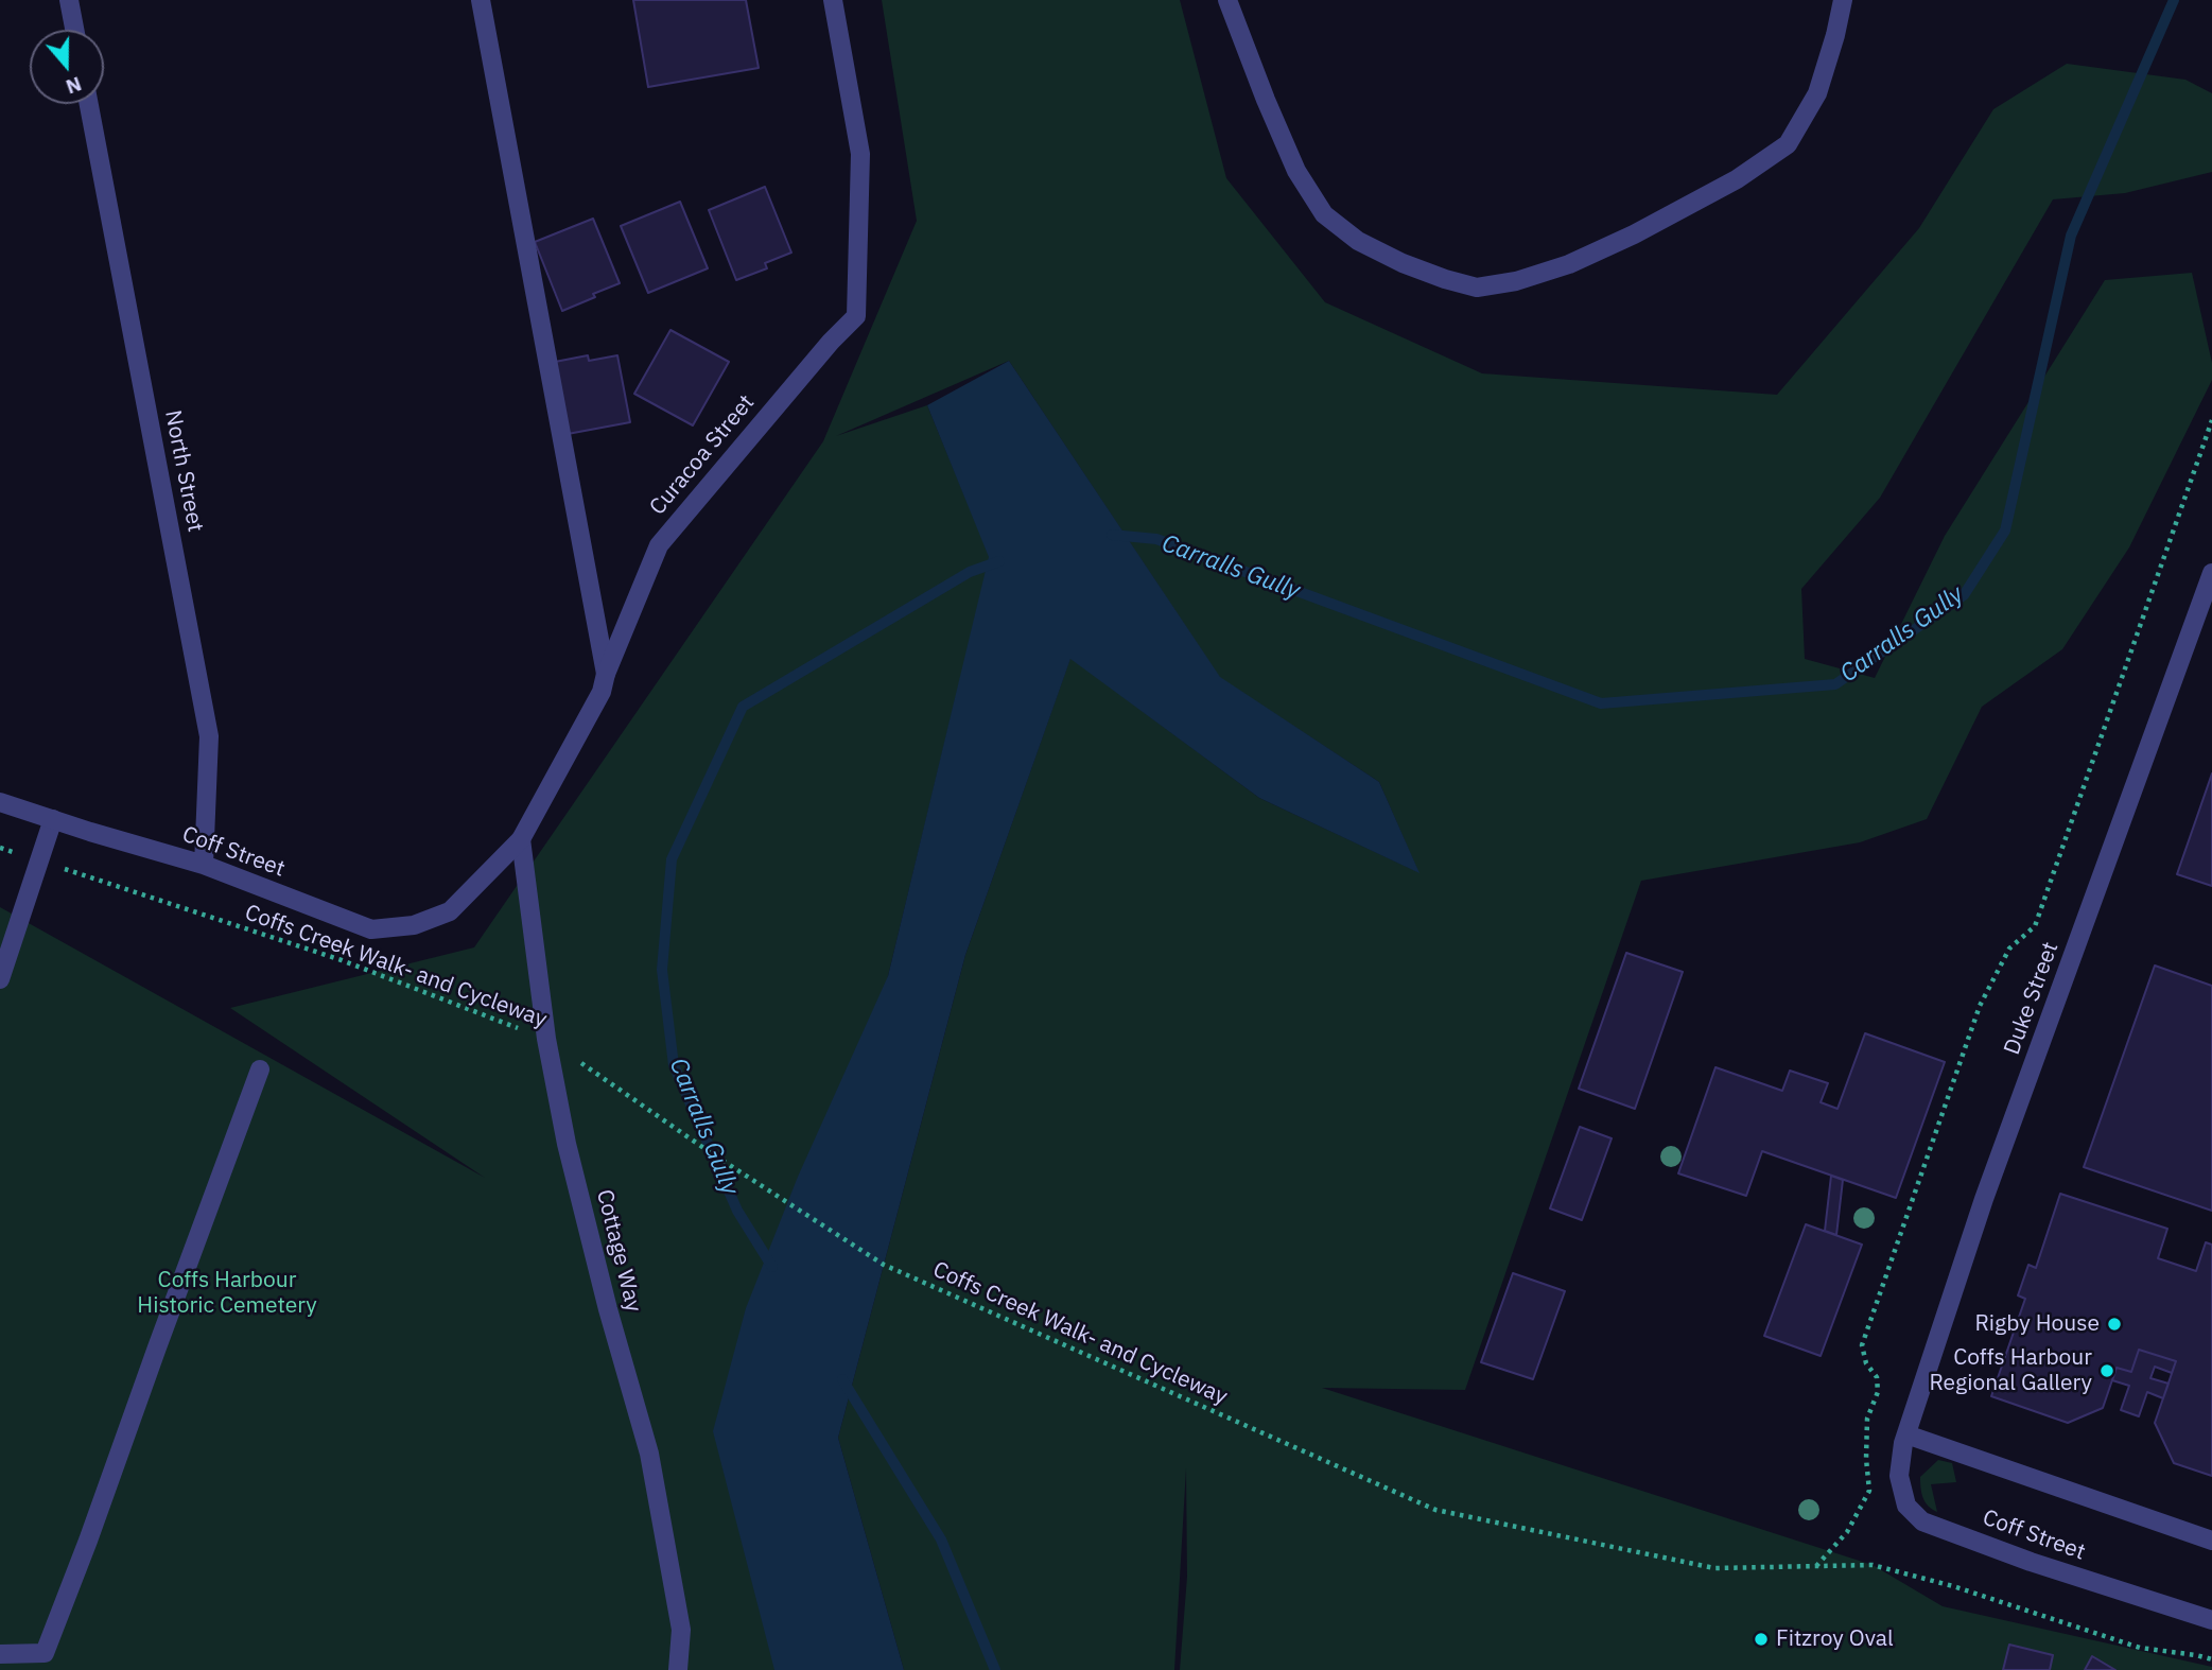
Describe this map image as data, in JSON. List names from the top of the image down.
{
  "streets": {
    "street": [
      "Curacoa Street",
      "North Street",
      "Coff Street",
      "Duke Street",
      "Cottage Way"
    ],
    "path": ["Coffs Creek Walk- and Cycleway"]
  },
  "crossings": [
    ["Curacoa Street", "Coff Street"],
    ["Curacoa Street", "Cottage Way"],
    ["North Street", "Coff Street"],
    ["Coff Street", "Duke Street"],
    ["Coffs Creek Walk- and Cycleway", "Cottage Way"]
  ],
  "water": ["Carralls Gully"],
  "parks": ["Coffs Harbour Historic Cemetery"],
  "places": ["Rigby House", "Coffs Harbour Regional Gallery", "Fitzroy Oval"],
  "north": "bottom"
}
